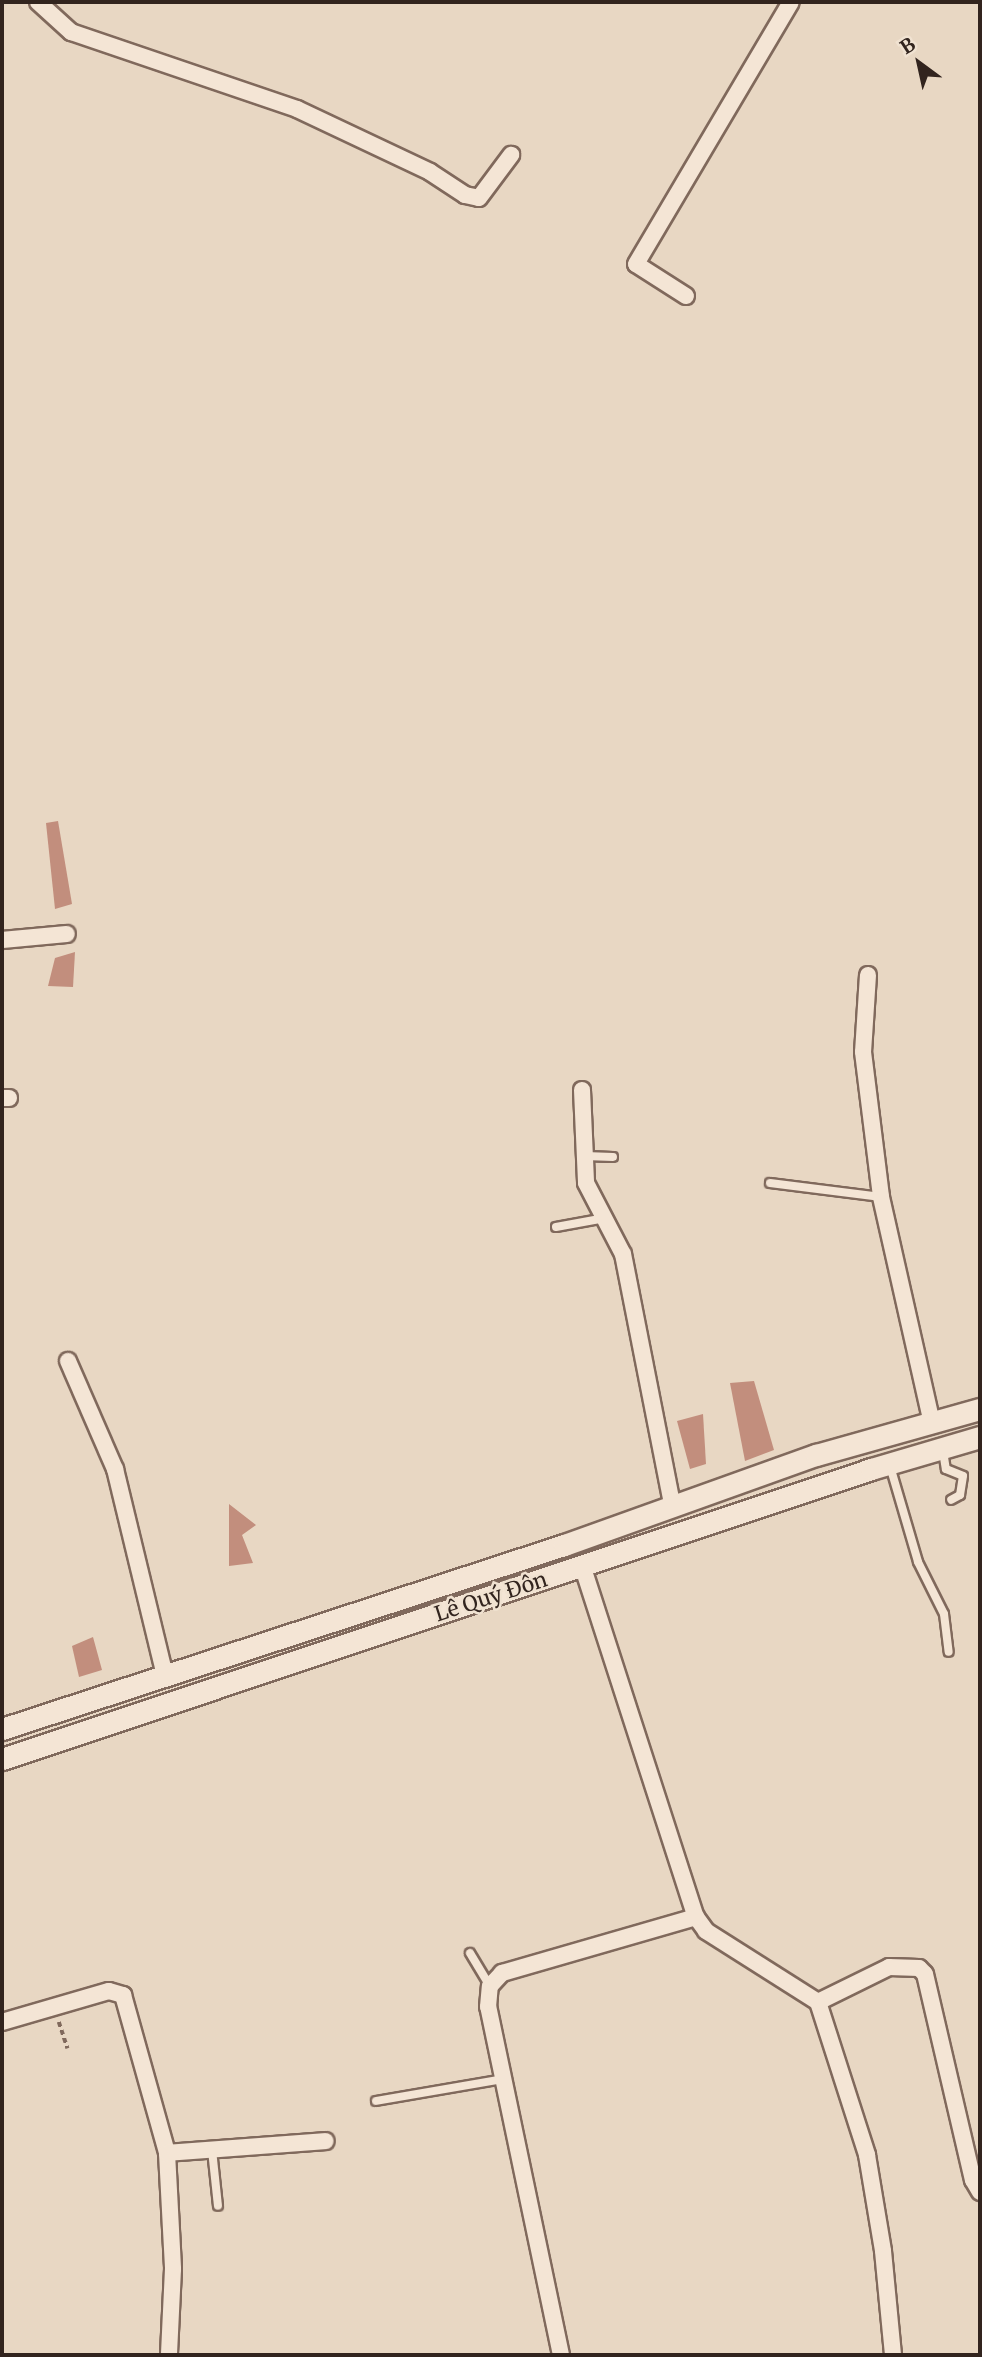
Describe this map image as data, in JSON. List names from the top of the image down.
{
  "streets": {
    "main road": ["Lê Quý Đôn"]
  },
  "north": "top left"
}
